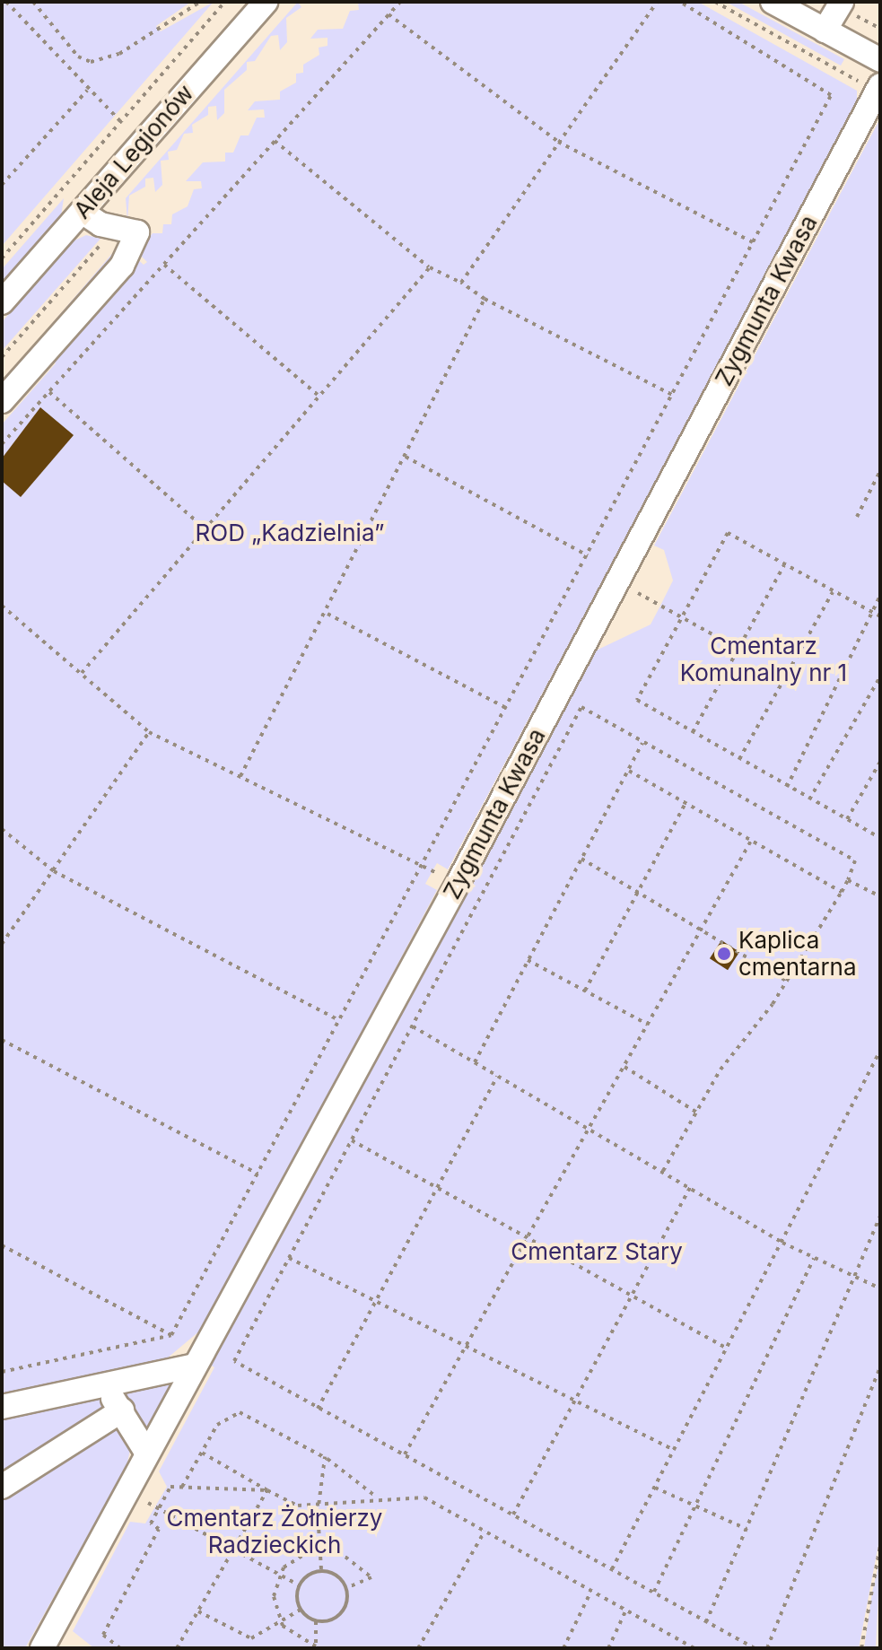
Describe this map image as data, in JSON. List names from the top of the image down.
{
  "streets": {
    "street": ["Aleja Legionów", "Zygmunta Kwasa"]
  },
  "parks": [
    "ROD „Kadzielnia”",
    "Cmentarz Komunalny nr 1",
    "Cmentarz Stary",
    "Cmentarz Żołnierzy Radzieckich"
  ],
  "places": ["Kaplica cmentarna"]
}
